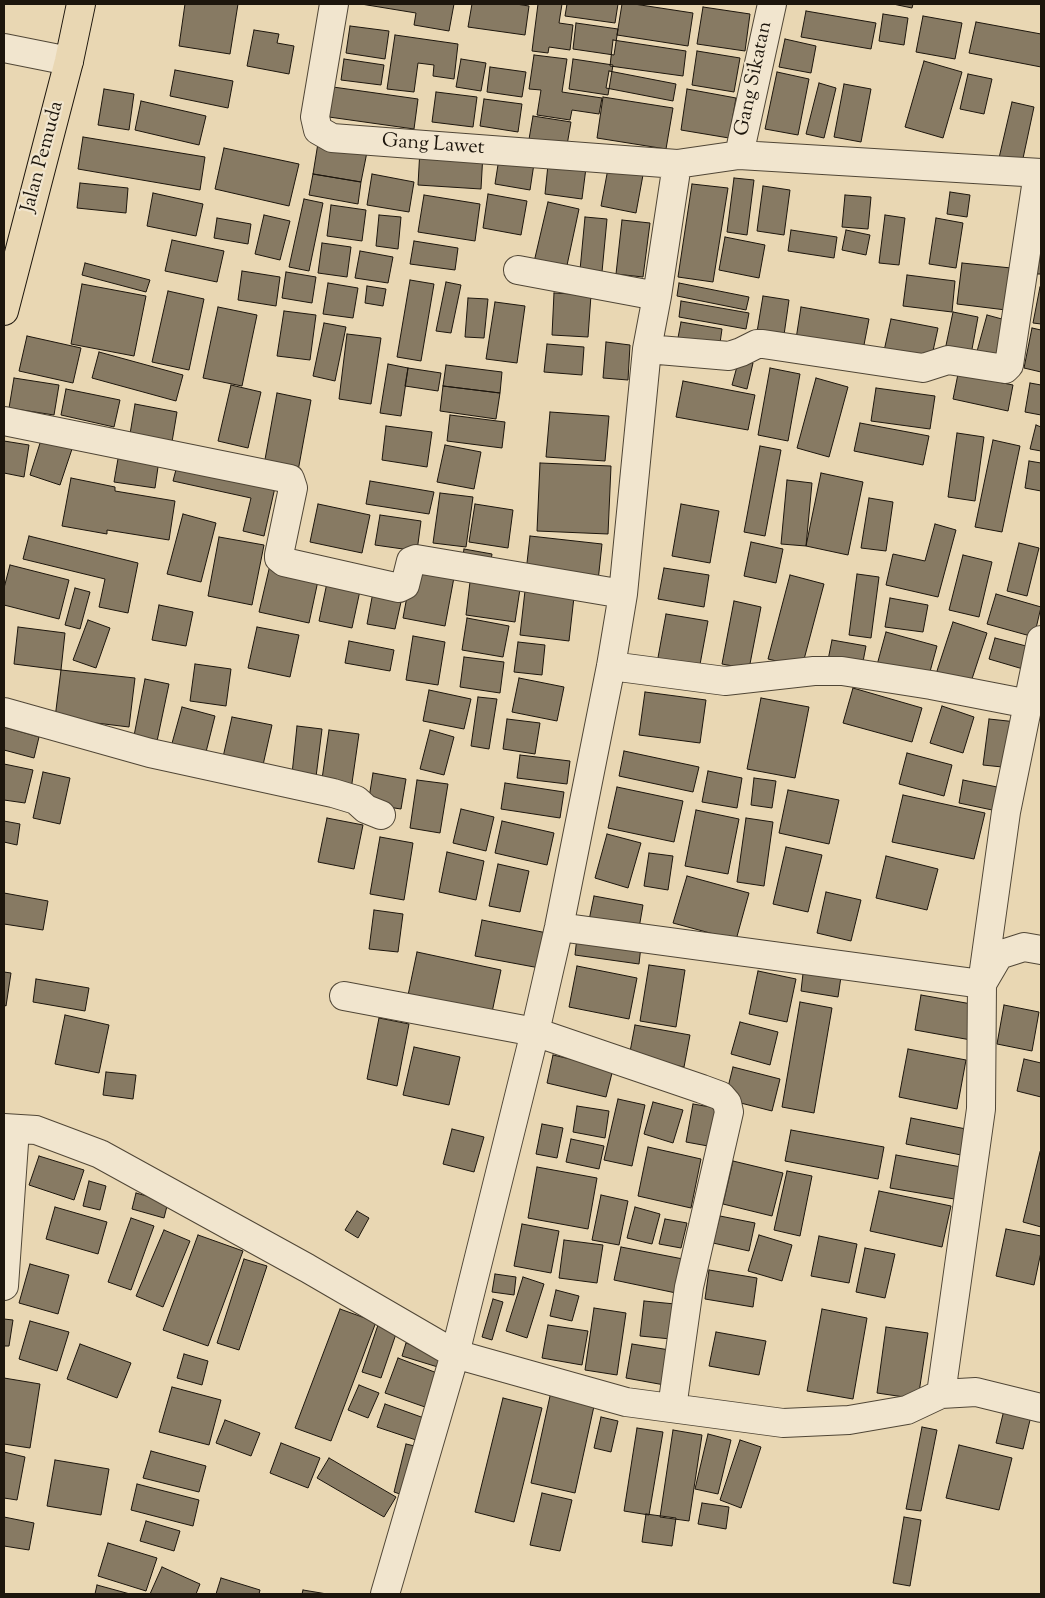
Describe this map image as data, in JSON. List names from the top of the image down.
{
  "streets": {
    "main road": ["Jalan Pemuda"],
    "street": ["Gang Sikatan", "Gang Lawet"]
  },
  "crossings": [
    ["Gang Sikatan", "Gang Lawet"]
  ]
}
